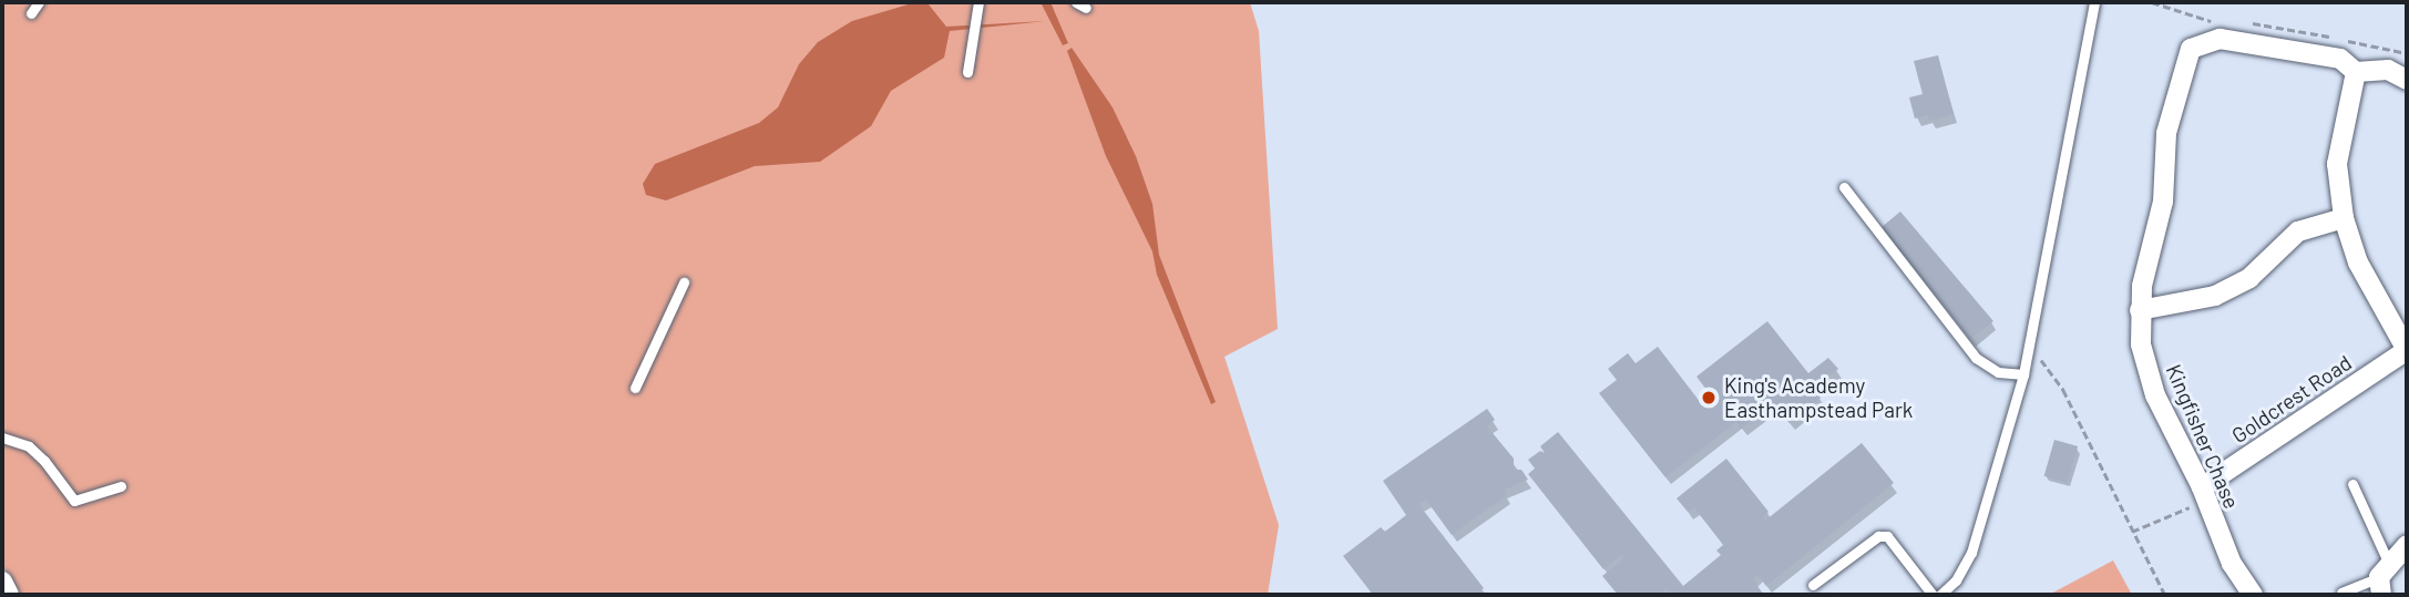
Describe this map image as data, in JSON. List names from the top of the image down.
{
  "streets": {
    "street": ["Goldcrest Road", "Kingfisher Chase"]
  },
  "crossings": [
    ["Goldcrest Road", "Kingfisher Chase"]
  ],
  "places": ["King's Academy Easthampstead Park"]
}
